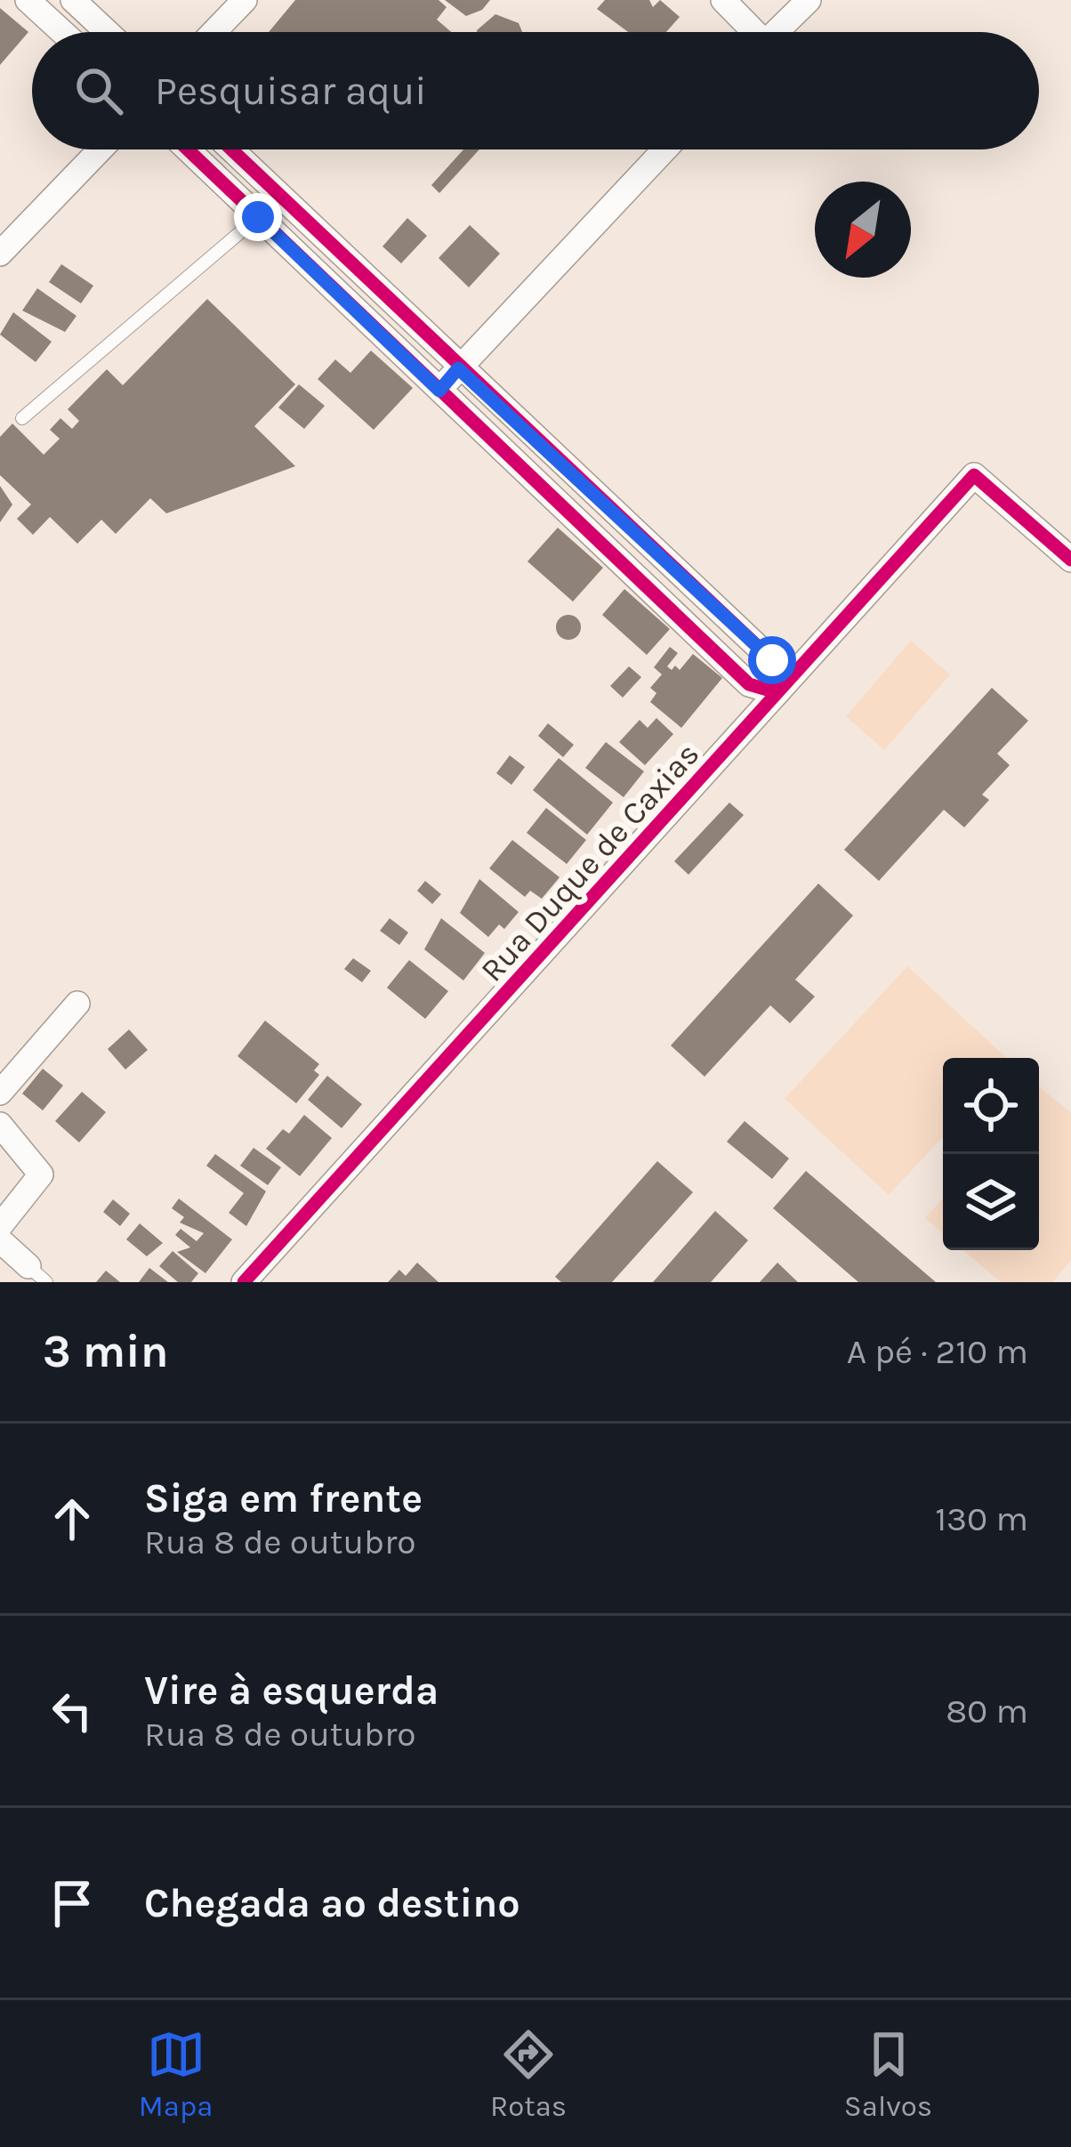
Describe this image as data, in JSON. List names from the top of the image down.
{
  "streets": {
    "street": ["Rua Duque de Caxias"]
  },
  "north": "bottom left",
  "page": {
    "search": "Pesquisar aqui",
    "heading": ["3 min", "A pé · 210 m"],
    "list": [
      ["Siga em frente", "Rua 8 de outubro", "130 m"],
      ["Vire à esquerda", "Rua 8 de outubro", "80 m"],
      "Chegada ao destino"
    ],
    "nav": ["Mapa", "Rotas", "Salvos"]
  }
}
